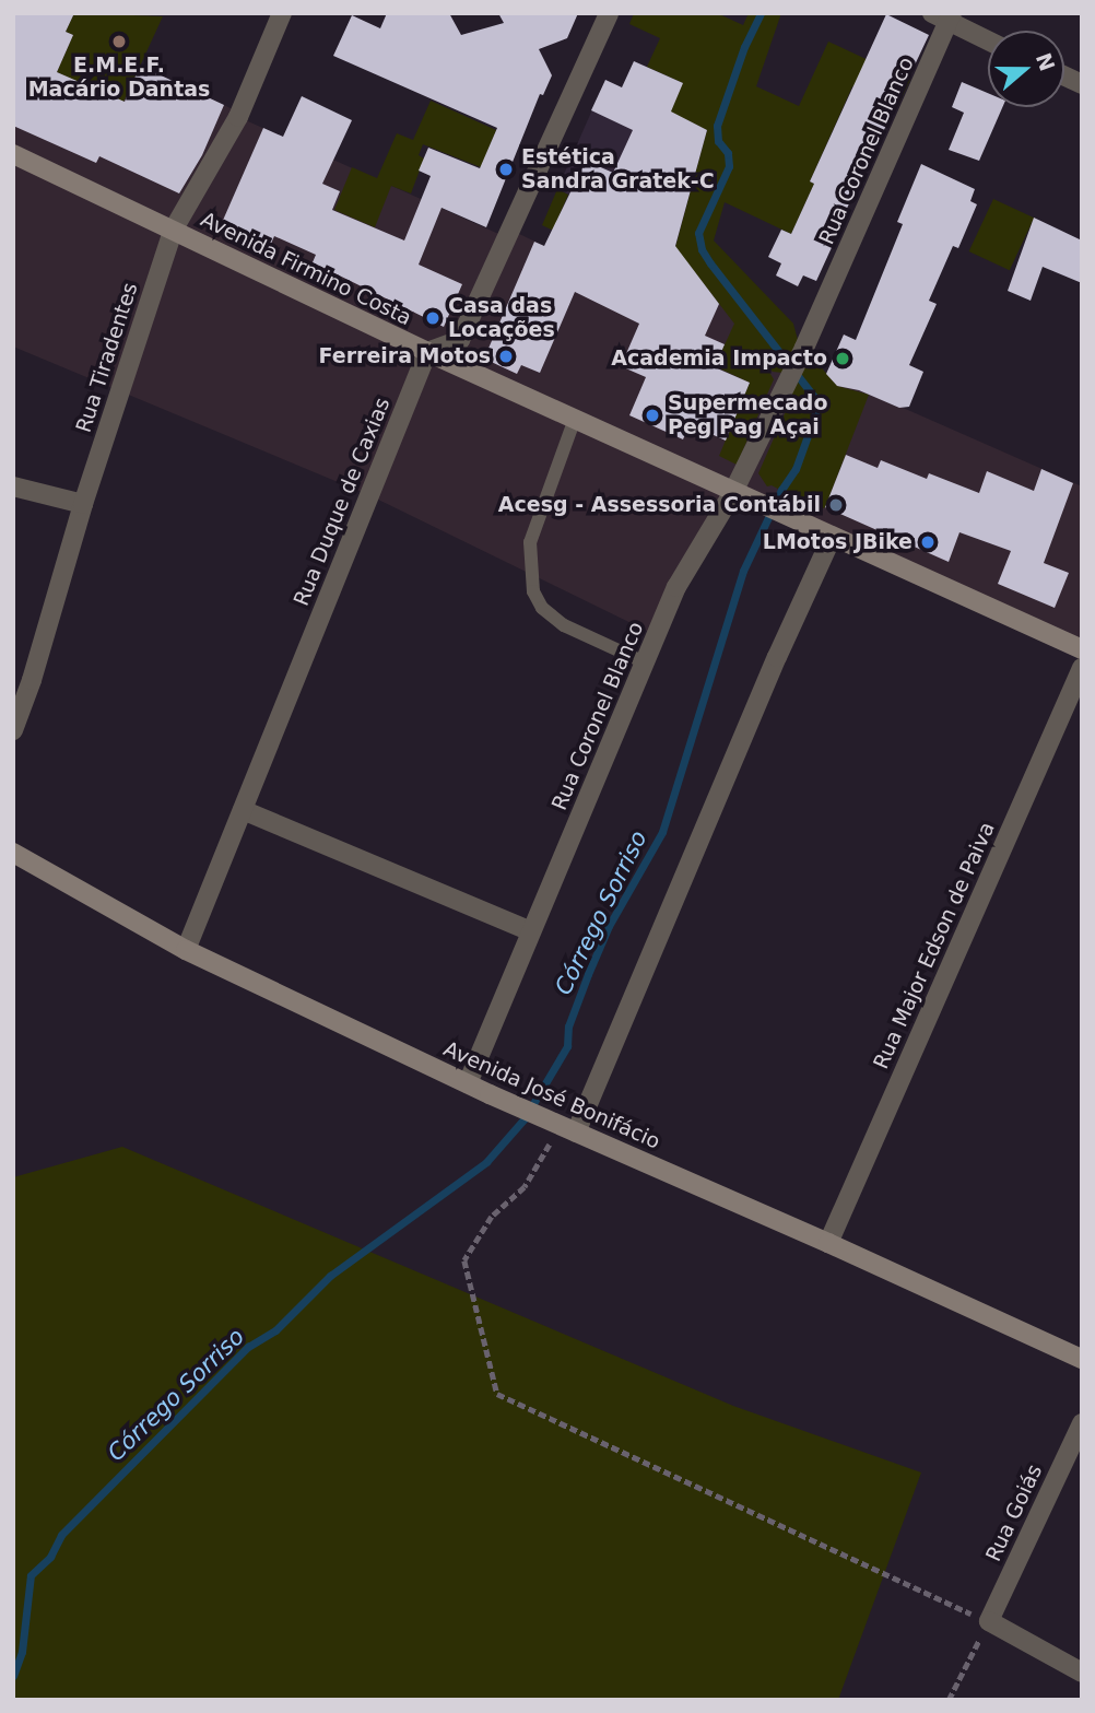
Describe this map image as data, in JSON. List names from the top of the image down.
{
  "streets": {
    "street": [
      "Rua Coronel Blanco",
      "Avenida Firmino Costa",
      "Rua Tiradentes",
      "Rua Duque de Caxias",
      "Rua Major Edson de Paiva",
      "Avenida José Bonifácio",
      "Rua Goiás"
    ]
  },
  "crossings": [
    ["Rua Coronel Blanco", "Avenida Firmino Costa"],
    ["Rua Coronel Blanco", "Avenida José Bonifácio"],
    ["Avenida Firmino Costa", "Rua Tiradentes"],
    ["Avenida Firmino Costa", "Rua Duque de Caxias"],
    ["Rua Duque de Caxias", "Avenida José Bonifácio"],
    ["Rua Major Edson de Paiva", "Avenida José Bonifácio"]
  ],
  "water": ["Córrego Sorriso"],
  "places": [
    "E.M.E.F. Macário Dantas",
    "Estética Sandra Gratek-C",
    "Casa das Locações",
    "Ferreira Motos",
    "Academia Impacto",
    "Supermecado Peg Pag Açai",
    "Acesg - Assessoria Contábil",
    "LMotos JBike"
  ],
  "north": "right"
}
